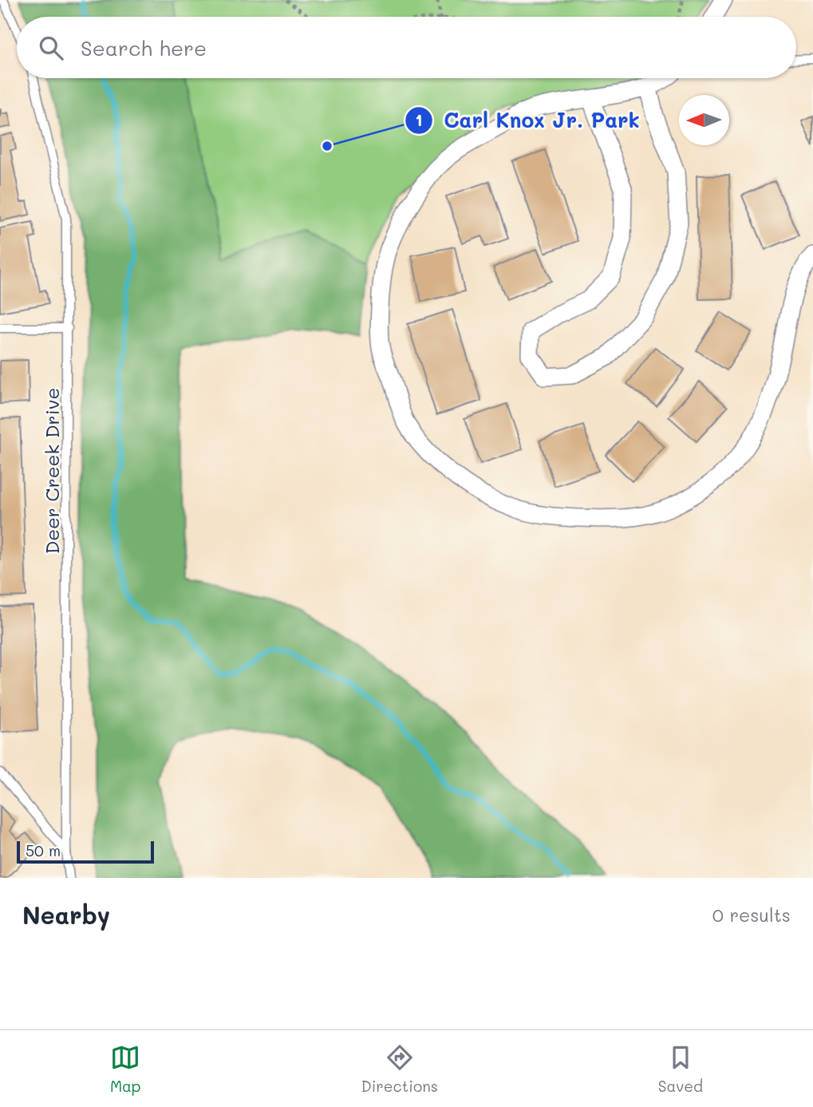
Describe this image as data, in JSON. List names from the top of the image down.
{
  "streets": {
    "lane": ["Deer Creek Drive"]
  },
  "places": ["Carl Knox Jr. Park"],
  "scale_bar": "50 m",
  "north": "left",
  "page": {
    "search": "Search here",
    "scale": "50 m",
    "heading": ["Nearby", "0 results"],
    "nav": ["Map", "Directions", "Saved"]
  }
}
